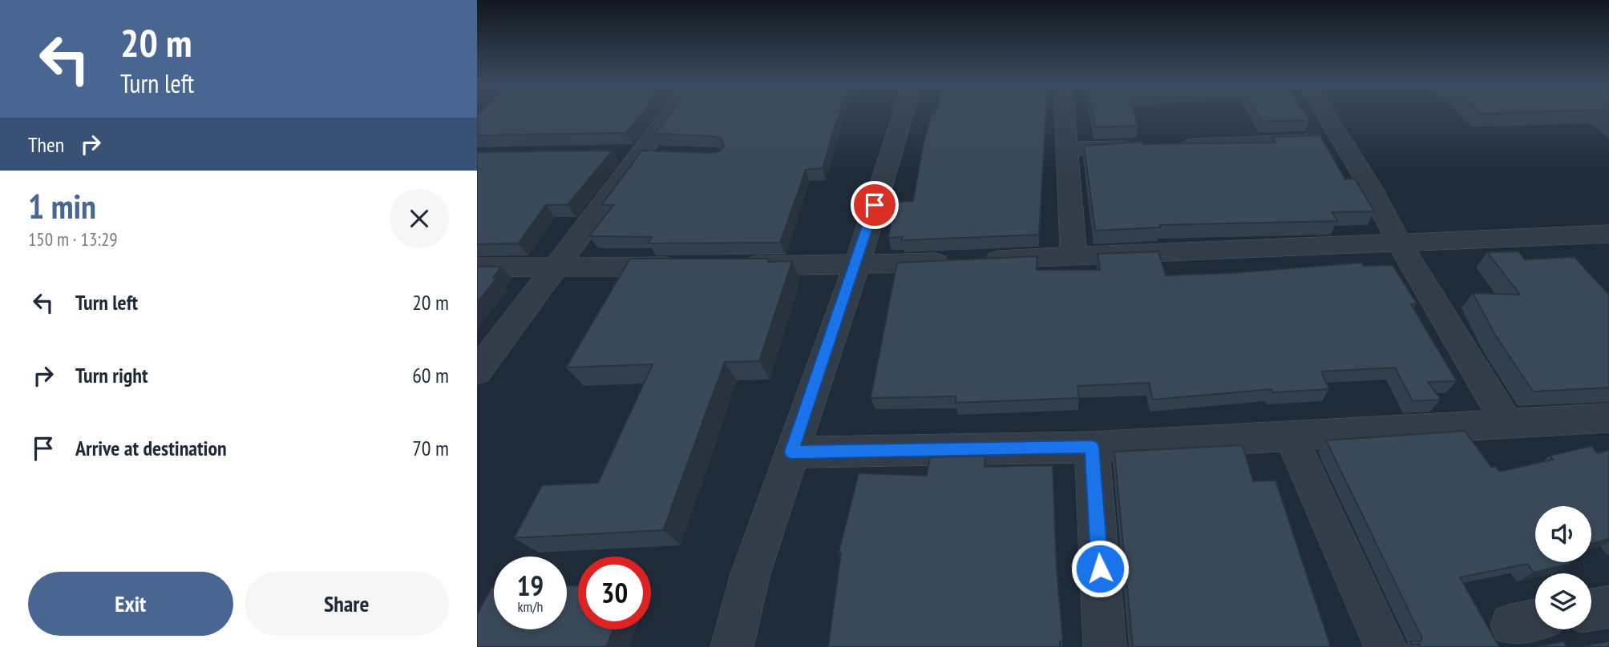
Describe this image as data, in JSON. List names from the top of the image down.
{
  "page": {
    "turn": ["20 m", "Turn left"],
    "then": "Then",
    "heading": ["1 min", "150 m · 13:29"],
    "list": [
      {
        "name": "Turn left",
        "value": "20 m"
      },
      {
        "name": "Turn right",
        "value": "60 m"
      },
      {
        "name": "Arrive at destination",
        "value": "70 m"
      }
    ],
    "speed": "19 km/h",
    "limit": "30",
    "buttons": ["Exit", "Share"]
  }
}
